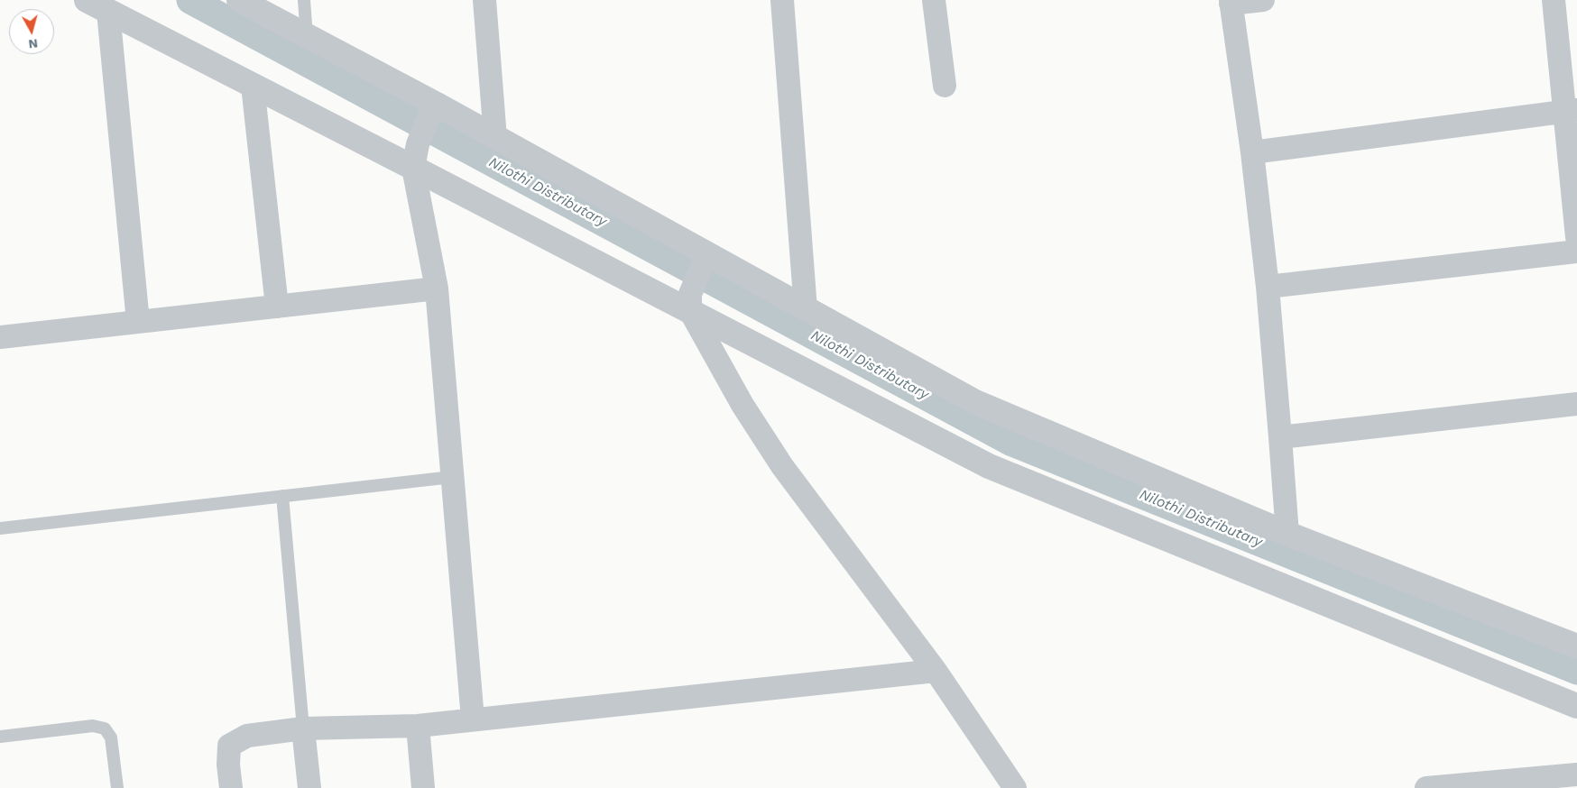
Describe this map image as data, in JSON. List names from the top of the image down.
{
  "water": ["Nilothi Distributary"],
  "north": "bottom"
}
